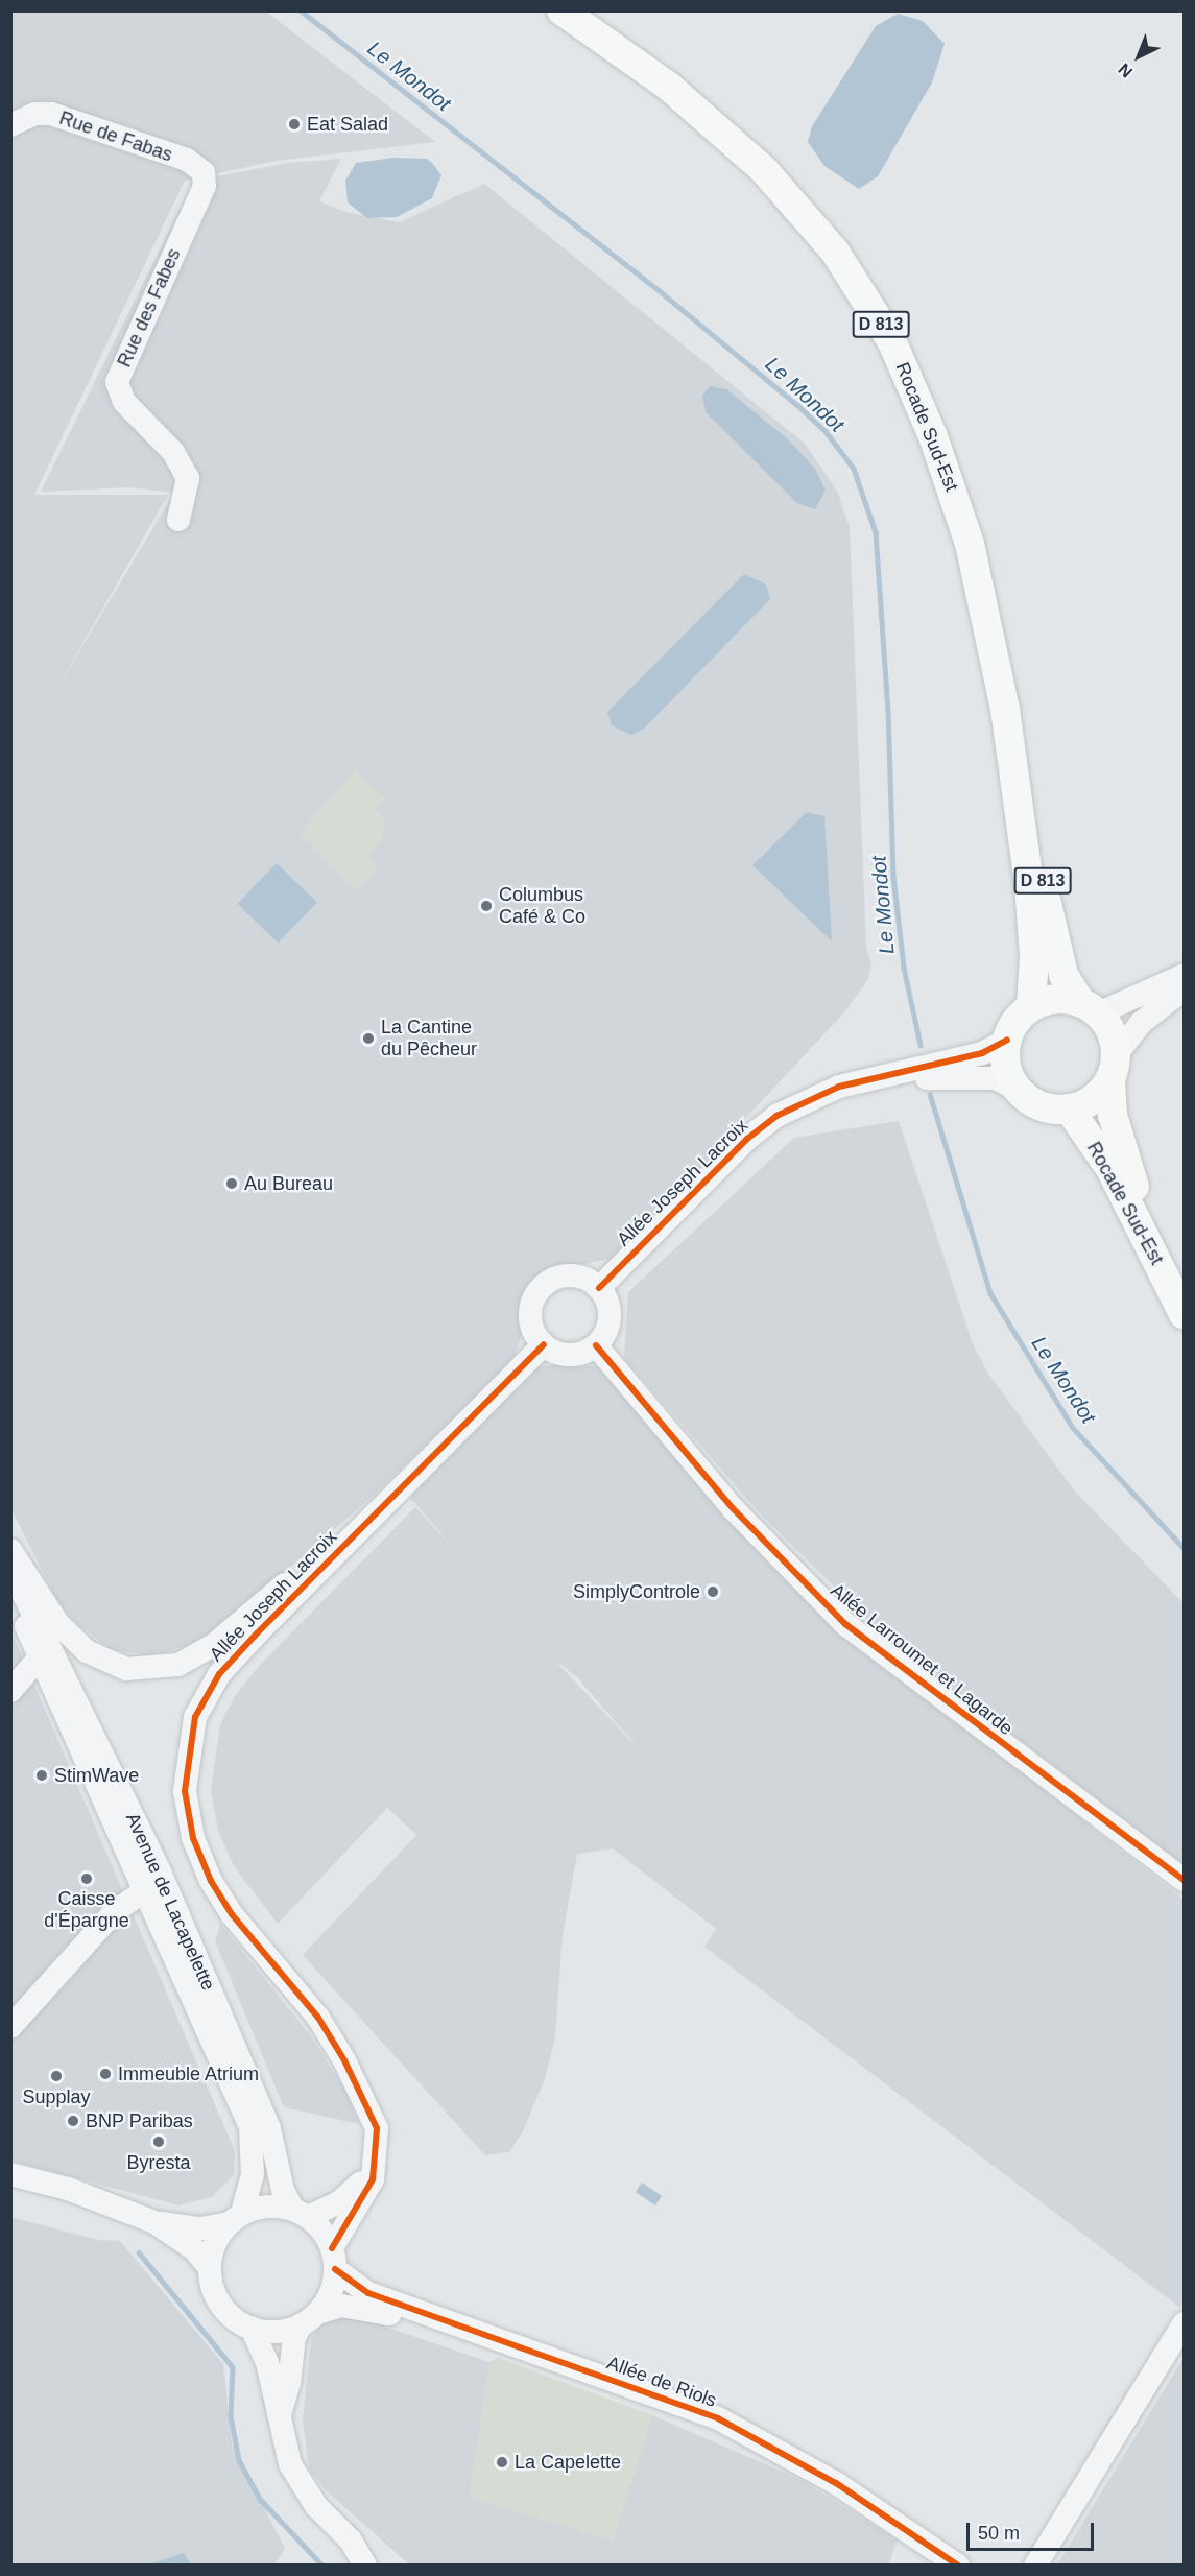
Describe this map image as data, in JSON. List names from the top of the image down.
{
  "streets": {
    "main road": ["D 813", "Rocade Sud-Est"],
    "street": [
      "Rue de Fabas",
      "Rue des Fabes",
      "Allée Joseph Lacroix",
      "Allée Larroumet et Lagarde",
      "Avenue de Lacapelette",
      "Allée de Riols"
    ]
  },
  "crossings": [
    ["Rue de Fabas", "Rue des Fabes"],
    ["Rocade Sud-Est", "Allée Joseph Lacroix"],
    ["Allée Joseph Lacroix", "Allée Larroumet et Lagarde"],
    ["Allée Joseph Lacroix", "Avenue de Lacapelette"],
    ["Allée Joseph Lacroix", "Allée de Riols"],
    ["Avenue de Lacapelette", "Allée de Riols"]
  ],
  "water": ["Le Mondot"],
  "places": [
    "Eat Salad",
    "Columbus Café & Co",
    "La Cantine du Pêcheur",
    "Au Bureau",
    "SimplyControle",
    "StimWave",
    "Caisse d'Épargne",
    "Immeuble Atrium",
    "Supplay",
    "BNP Paribas",
    "Byresta",
    "La Capelette"
  ],
  "scale_bar": "50 m",
  "north": "bottom left"
}
